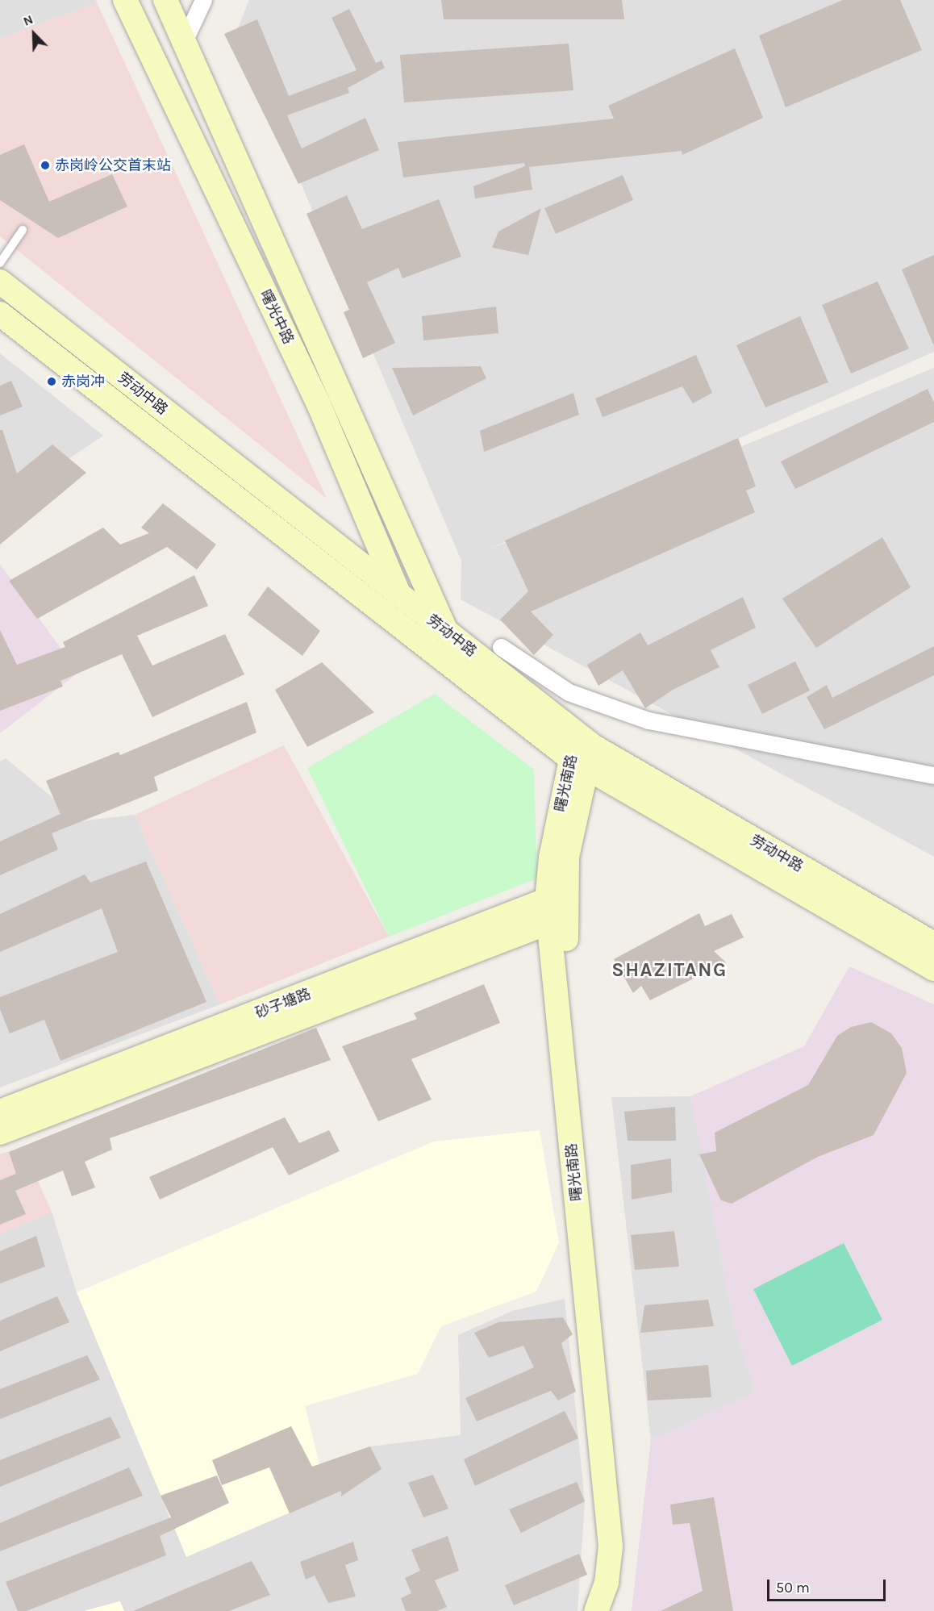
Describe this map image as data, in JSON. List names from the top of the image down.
{
  "streets": {
    "main road": [
      "曙光中路",
      "劳动中路",
      "曙光南路",
      "砂子塘路"
    ]
  },
  "crossings": [
    ["曙光中路", "劳动中路"],
    ["劳动中路", "曙光南路"],
    ["曙光南路", "砂子塘路"]
  ],
  "districts": ["SHAZITANG"],
  "places": ["赤岗岭公交首末站", "赤岗冲"],
  "scale_bar": "50 m",
  "north": "top left"
}
